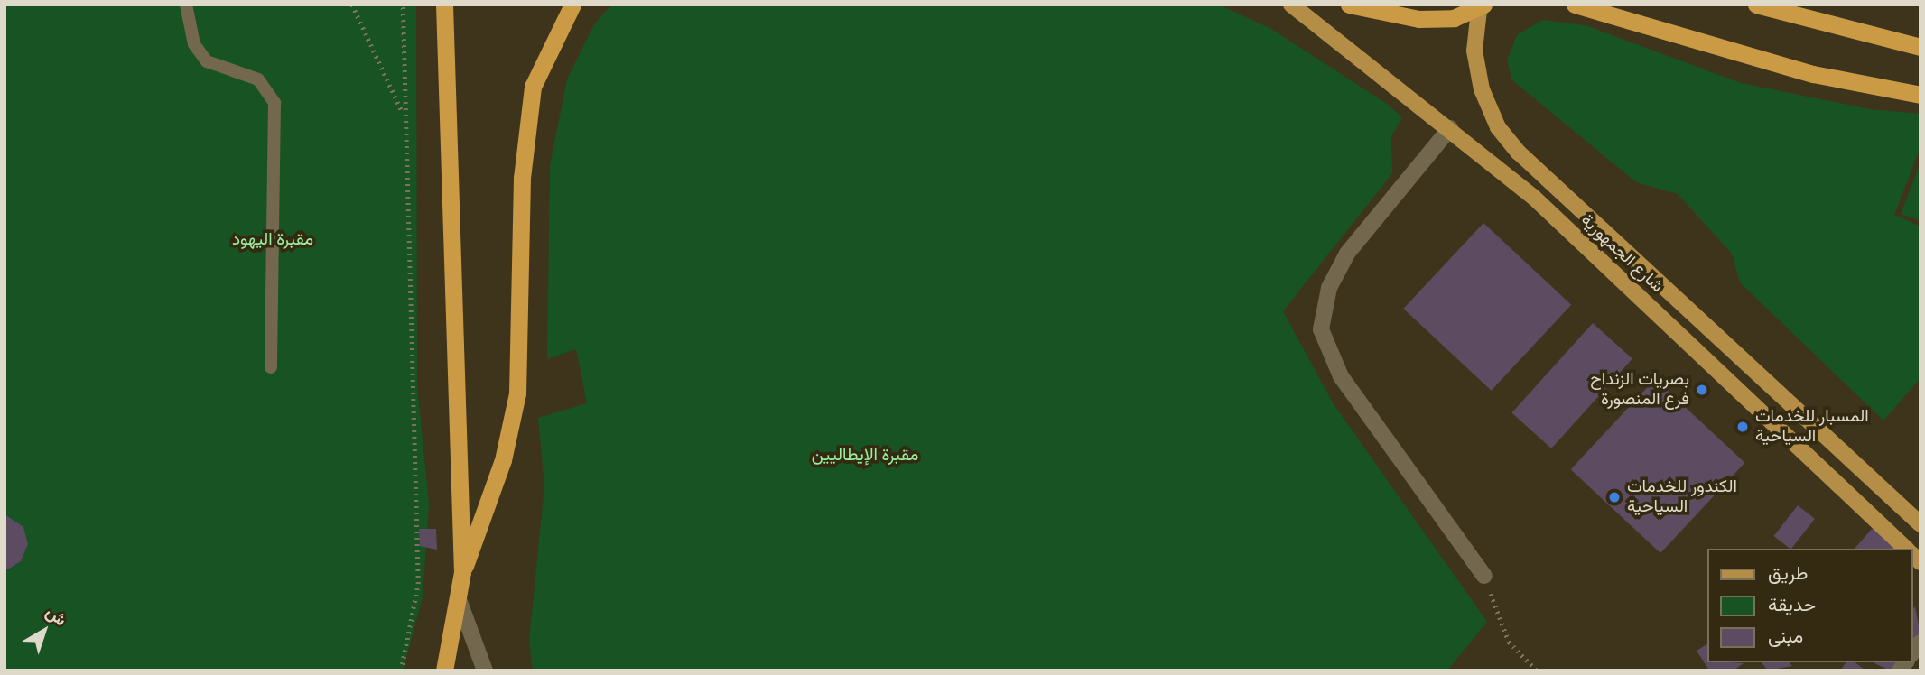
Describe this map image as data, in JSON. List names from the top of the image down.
{
  "streets": {
    "main road": ["شارع الجمهورية"]
  },
  "parks": ["مقبرة اليهود", "مقبرة الإيطاليين"],
  "places": ["بصريات الزنداح فرع المنصورة", "المسبار للخدمات السياحية", "الكندور للخدمات السياحية"],
  "legend": ["طريق", "حديقة", "مبنى"],
  "north": "top right"
}
